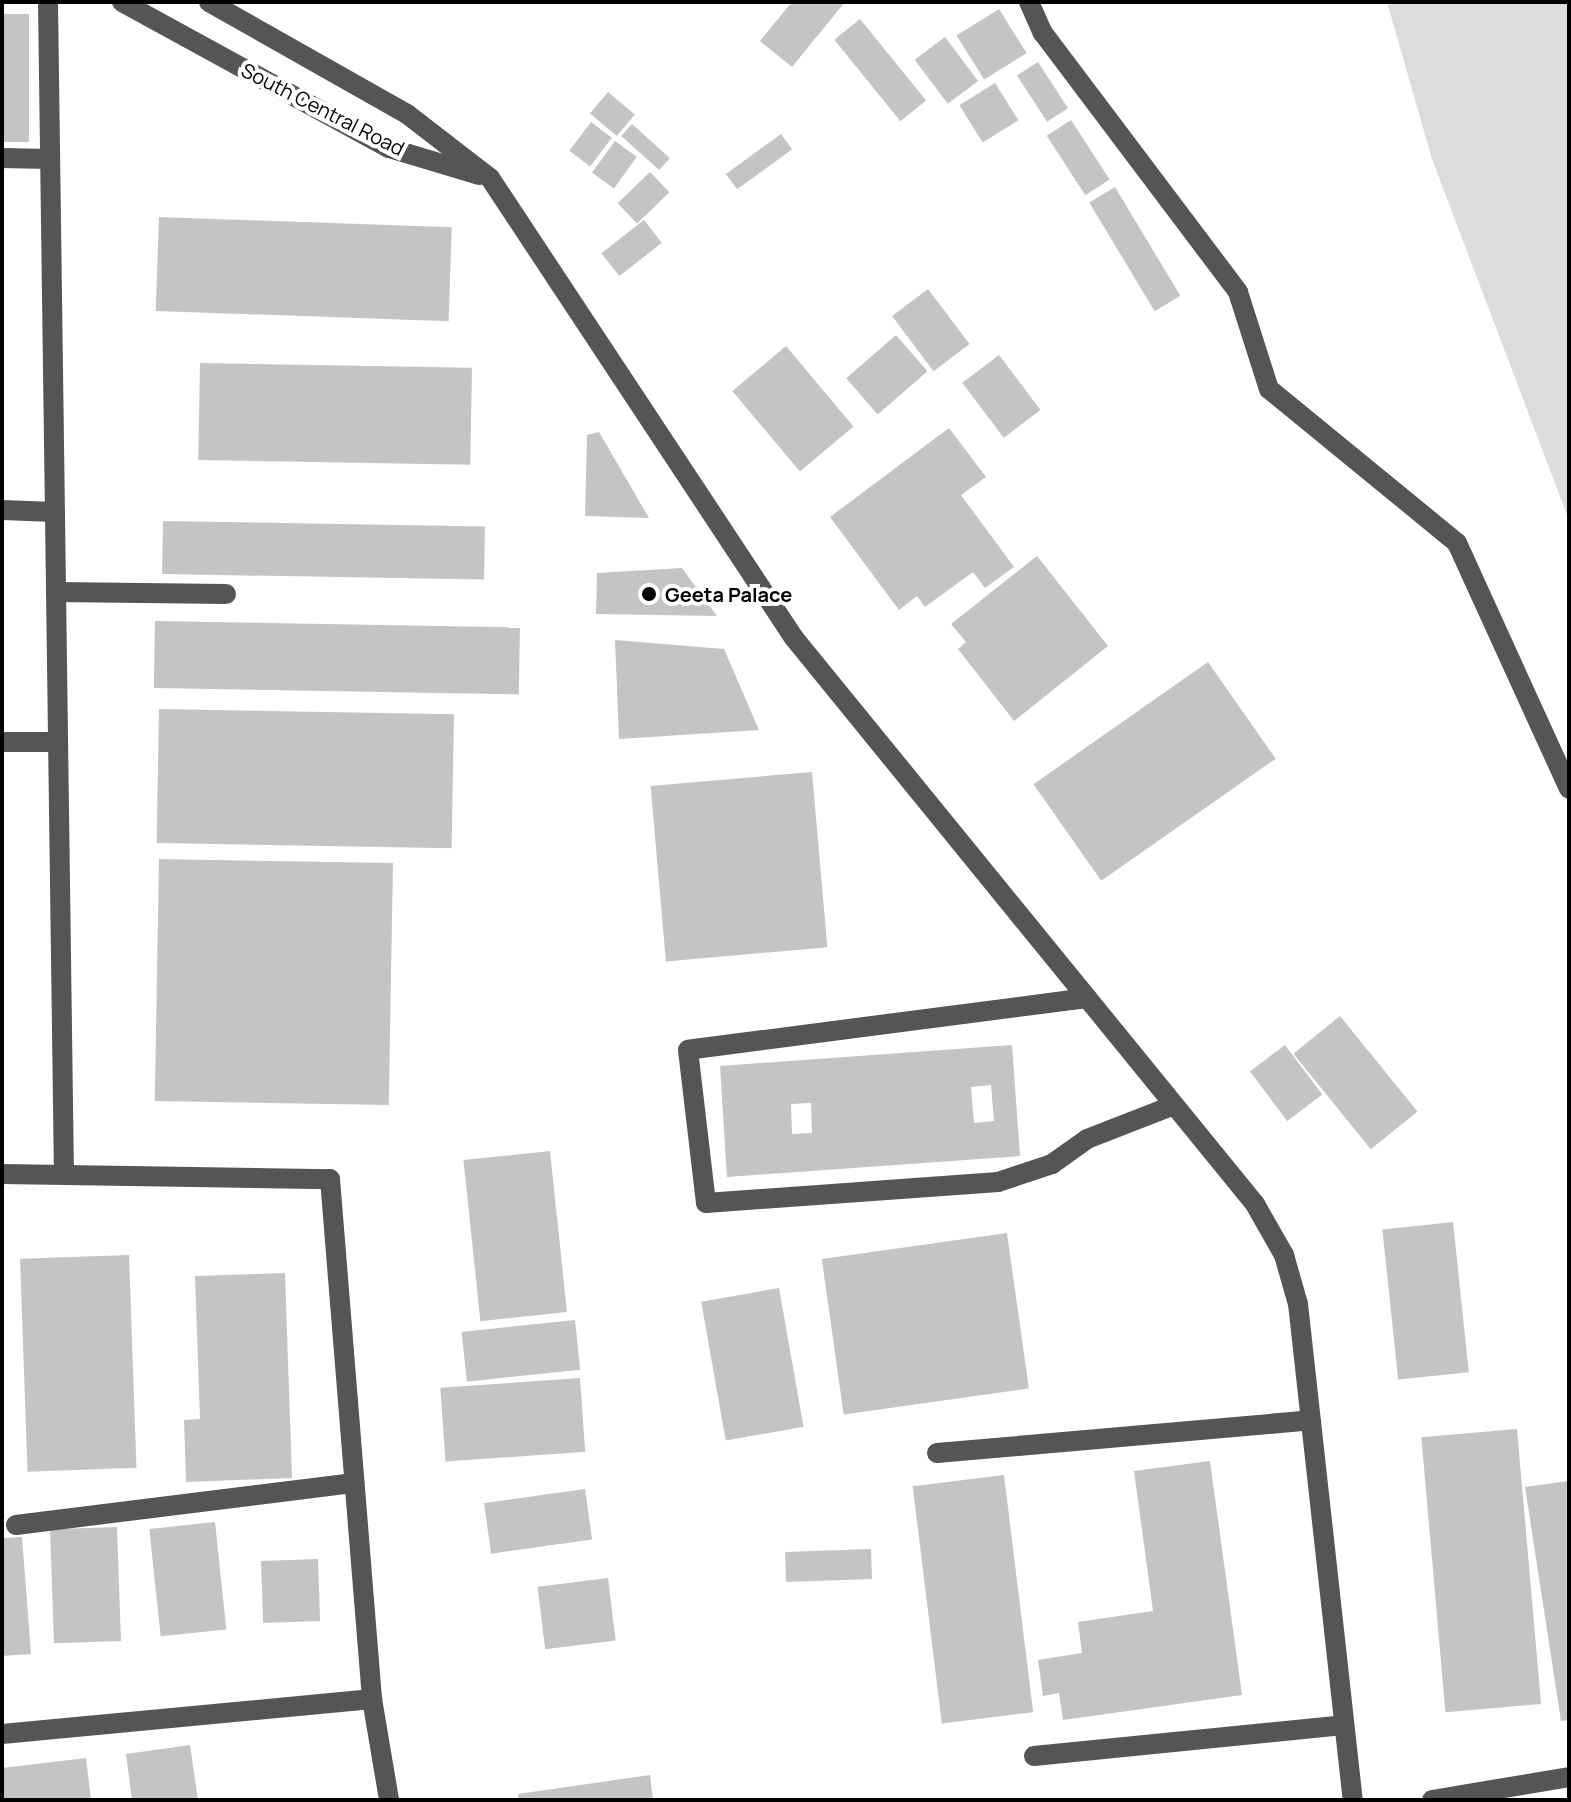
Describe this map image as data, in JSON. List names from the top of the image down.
{
  "streets": {
    "street": ["South Central Road"]
  },
  "places": ["Geeta Palace"]
}
